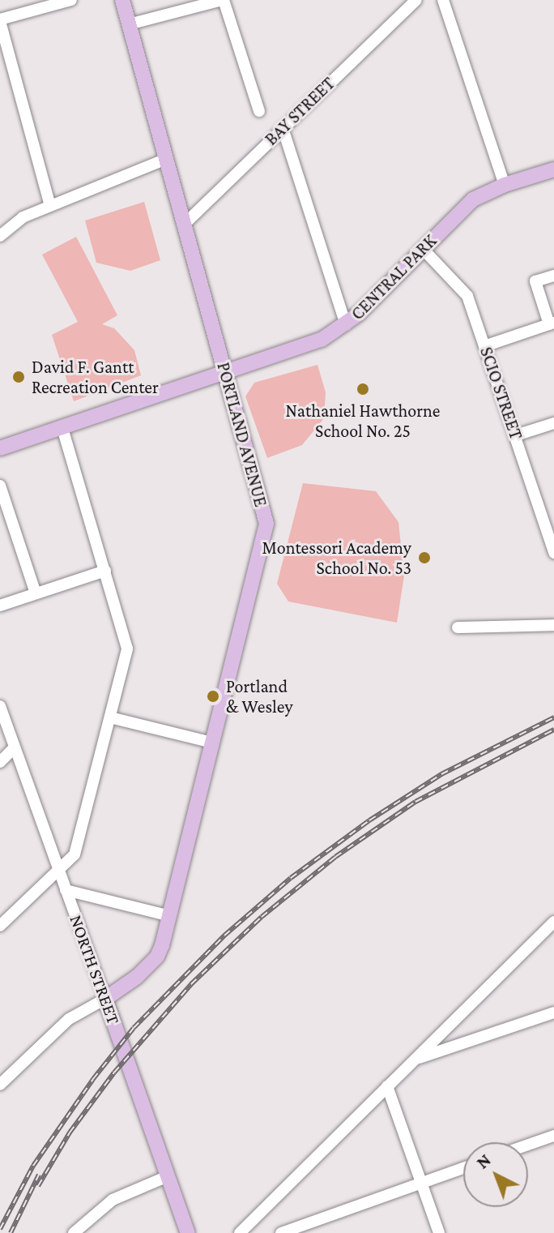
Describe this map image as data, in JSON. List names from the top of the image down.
{
  "streets": {
    "main road": ["CENTRAL PARK", "PORTLAND AVENUE", "NORTH STREET"],
    "street": ["BAY STREET", "SCIO STREET"]
  },
  "crossings": [
    ["BAY STREET", "PORTLAND AVENUE"],
    ["CENTRAL PARK", "SCIO STREET"],
    ["CENTRAL PARK", "PORTLAND AVENUE"],
    ["PORTLAND AVENUE", "NORTH STREET"]
  ],
  "places": [
    "David F. Gantt Recreation Center",
    "Nathaniel Hawthorne School No. 25",
    "Montessori Academy School No. 53",
    "Portland & Wesley"
  ],
  "north": "top left"
}
